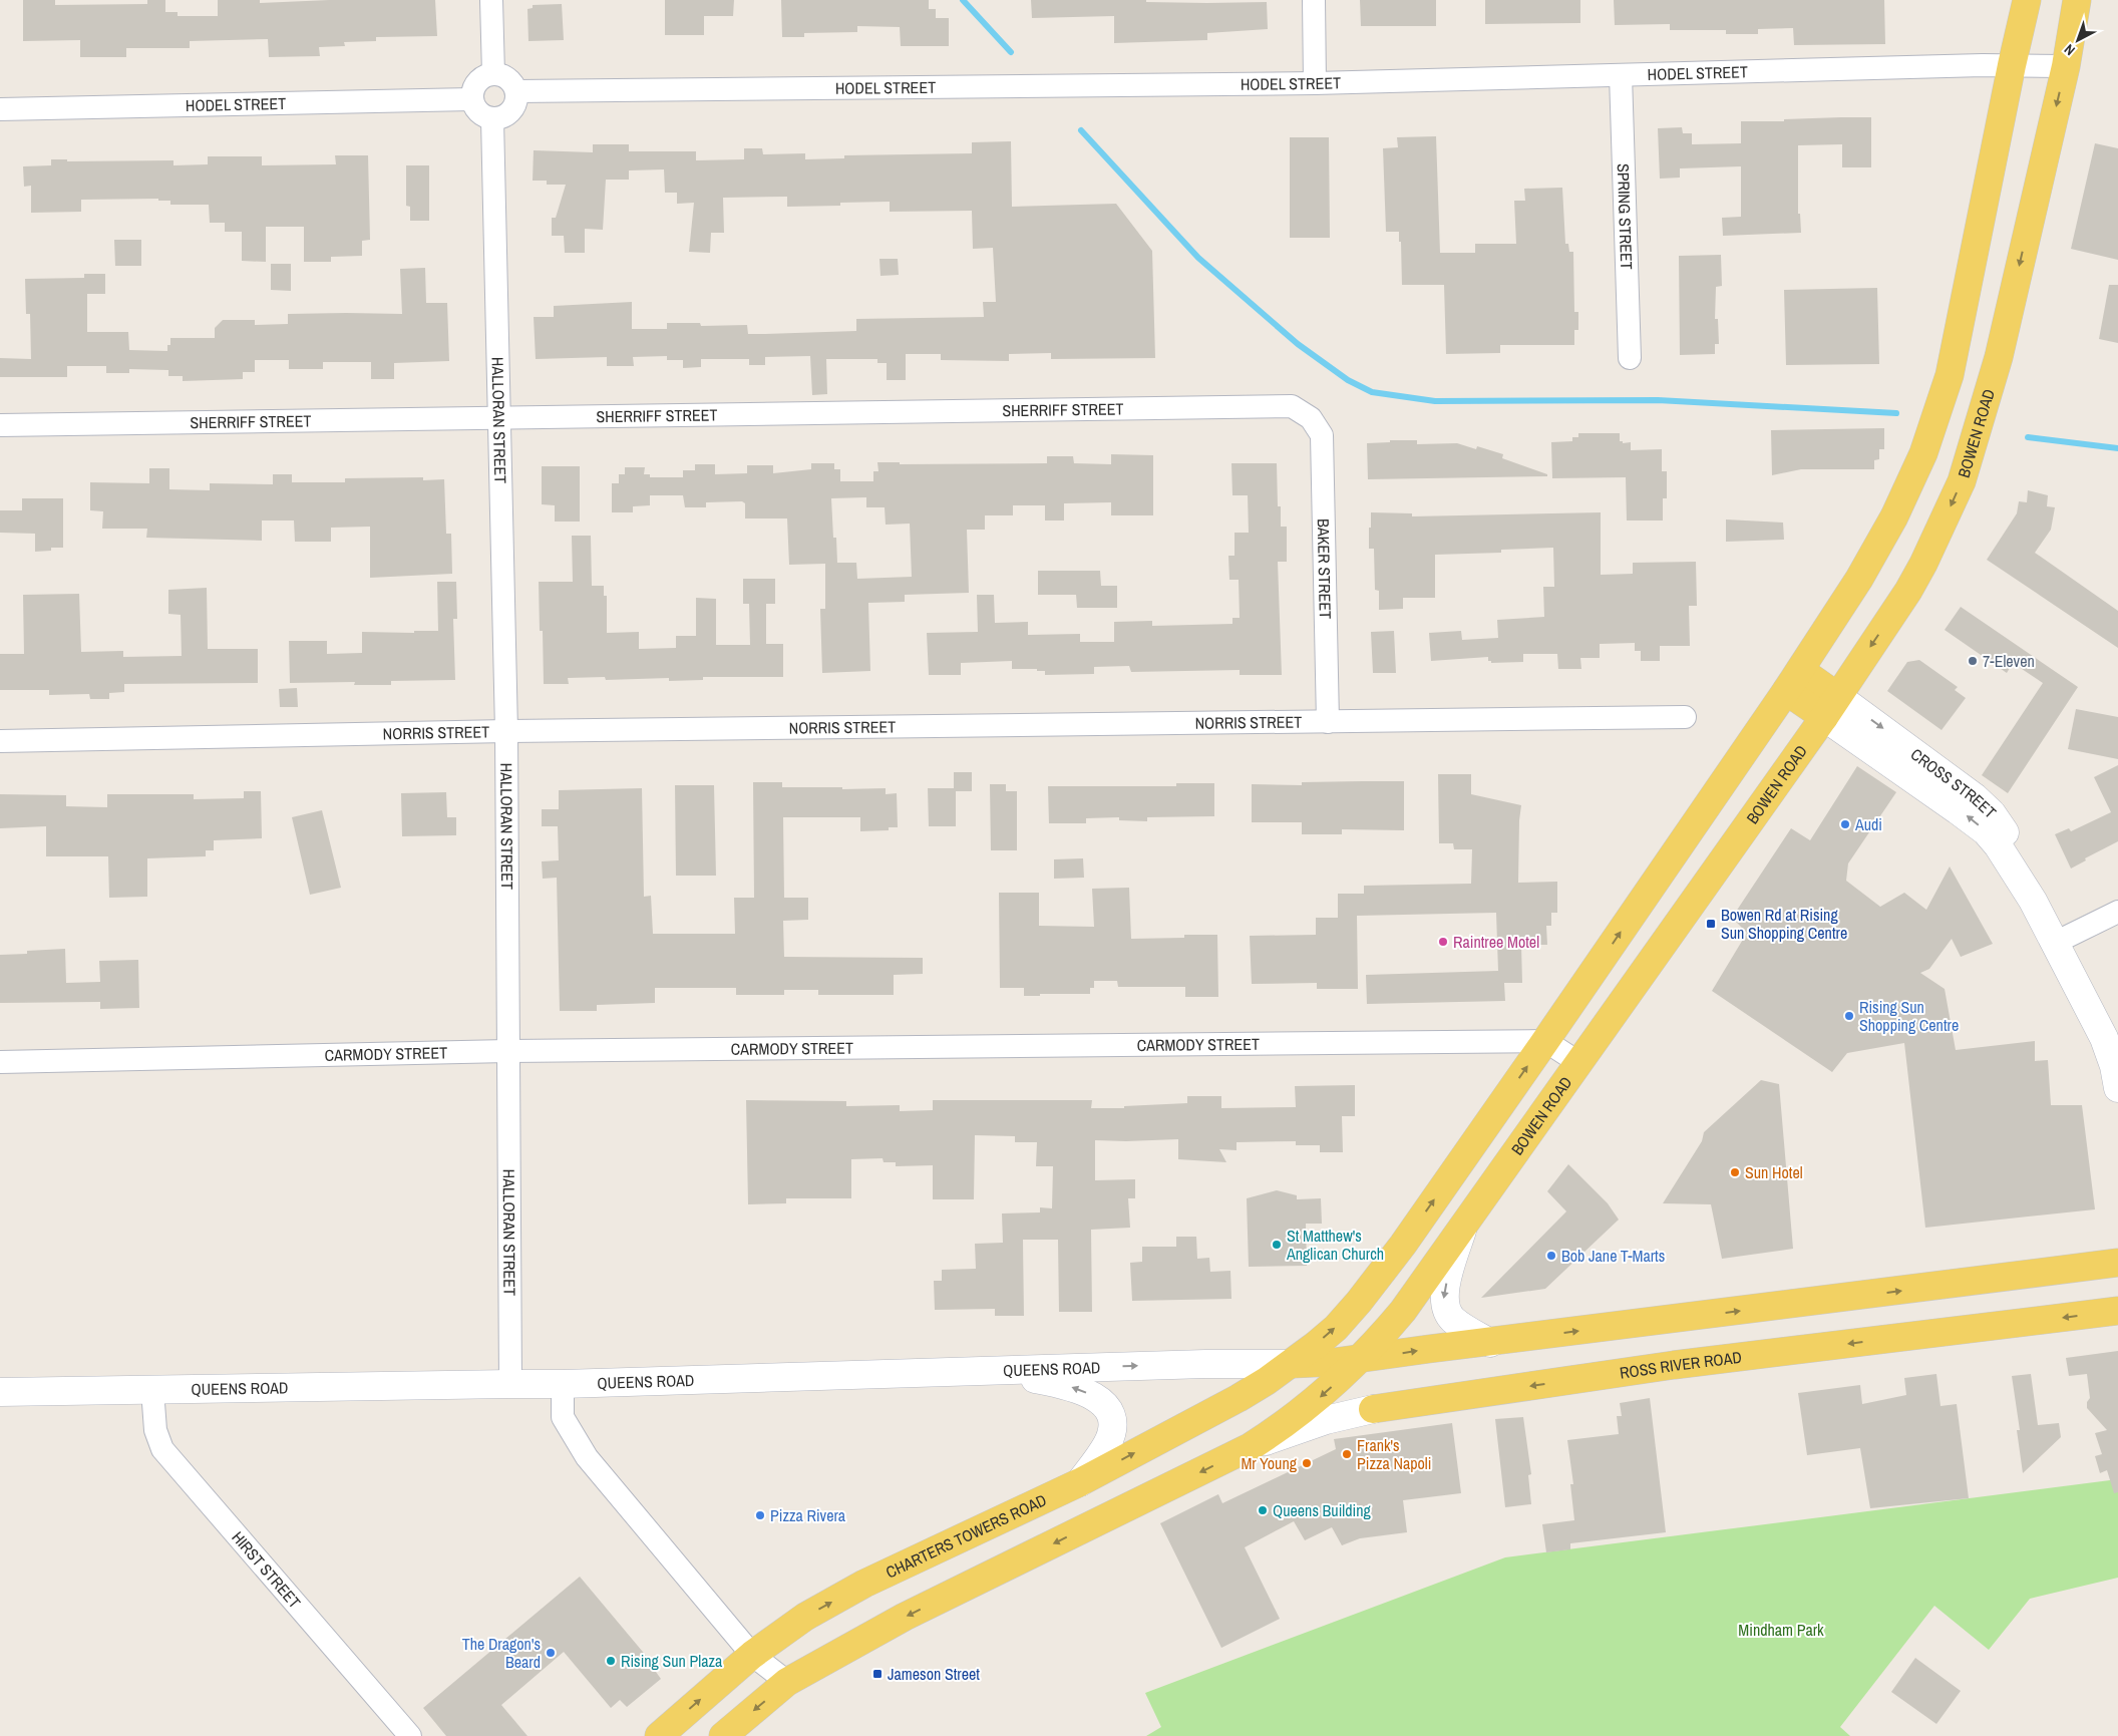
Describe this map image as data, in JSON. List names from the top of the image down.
{
  "streets": {
    "main road": ["BOWEN ROAD", "ROSS RIVER ROAD", "CHARTERS TOWERS ROAD"],
    "street": [
      "HODEL STREET",
      "SPRING STREET",
      "SHERRIFF STREET",
      "HALLORAN STREET",
      "BAKER STREET",
      "NORRIS STREET",
      "CROSS STREET",
      "CARMODY STREET",
      "QUEENS ROAD",
      "HIRST STREET"
    ]
  },
  "crossings": [
    ["HODEL STREET", "SPRING STREET"],
    ["HODEL STREET", "HALLORAN STREET"],
    ["HODEL STREET", "BOWEN ROAD"],
    ["SHERRIFF STREET", "HALLORAN STREET"],
    ["SHERRIFF STREET", "BAKER STREET"],
    ["HALLORAN STREET", "NORRIS STREET"],
    ["HALLORAN STREET", "CARMODY STREET"],
    ["HALLORAN STREET", "QUEENS ROAD"],
    ["BOWEN ROAD", "CROSS STREET"],
    ["BOWEN ROAD", "ROSS RIVER ROAD"],
    ["BAKER STREET", "NORRIS STREET"],
    ["QUEENS ROAD", "CHARTERS TOWERS ROAD"],
    ["QUEENS ROAD", "HIRST STREET"]
  ],
  "parks": ["Mindham Park"],
  "places": {
    "other": [
      "7-Eleven",
      "Audi",
      "Raintree Motel",
      "Rising Sun Shopping Centre",
      "Sun Hotel",
      "St Matthew's Anglican Church",
      "Bob Jane T-Marts",
      "Frank's Pizza Napoli",
      "Mr Young",
      "Queens Building",
      "Pizza Rivera",
      "The Dragon's Beard",
      "Rising Sun Plaza"
    ],
    "transit": ["Bowen Rd at Rising Sun Shopping Centre", "Jameson Street"]
  },
  "north": "bottom left"
}
